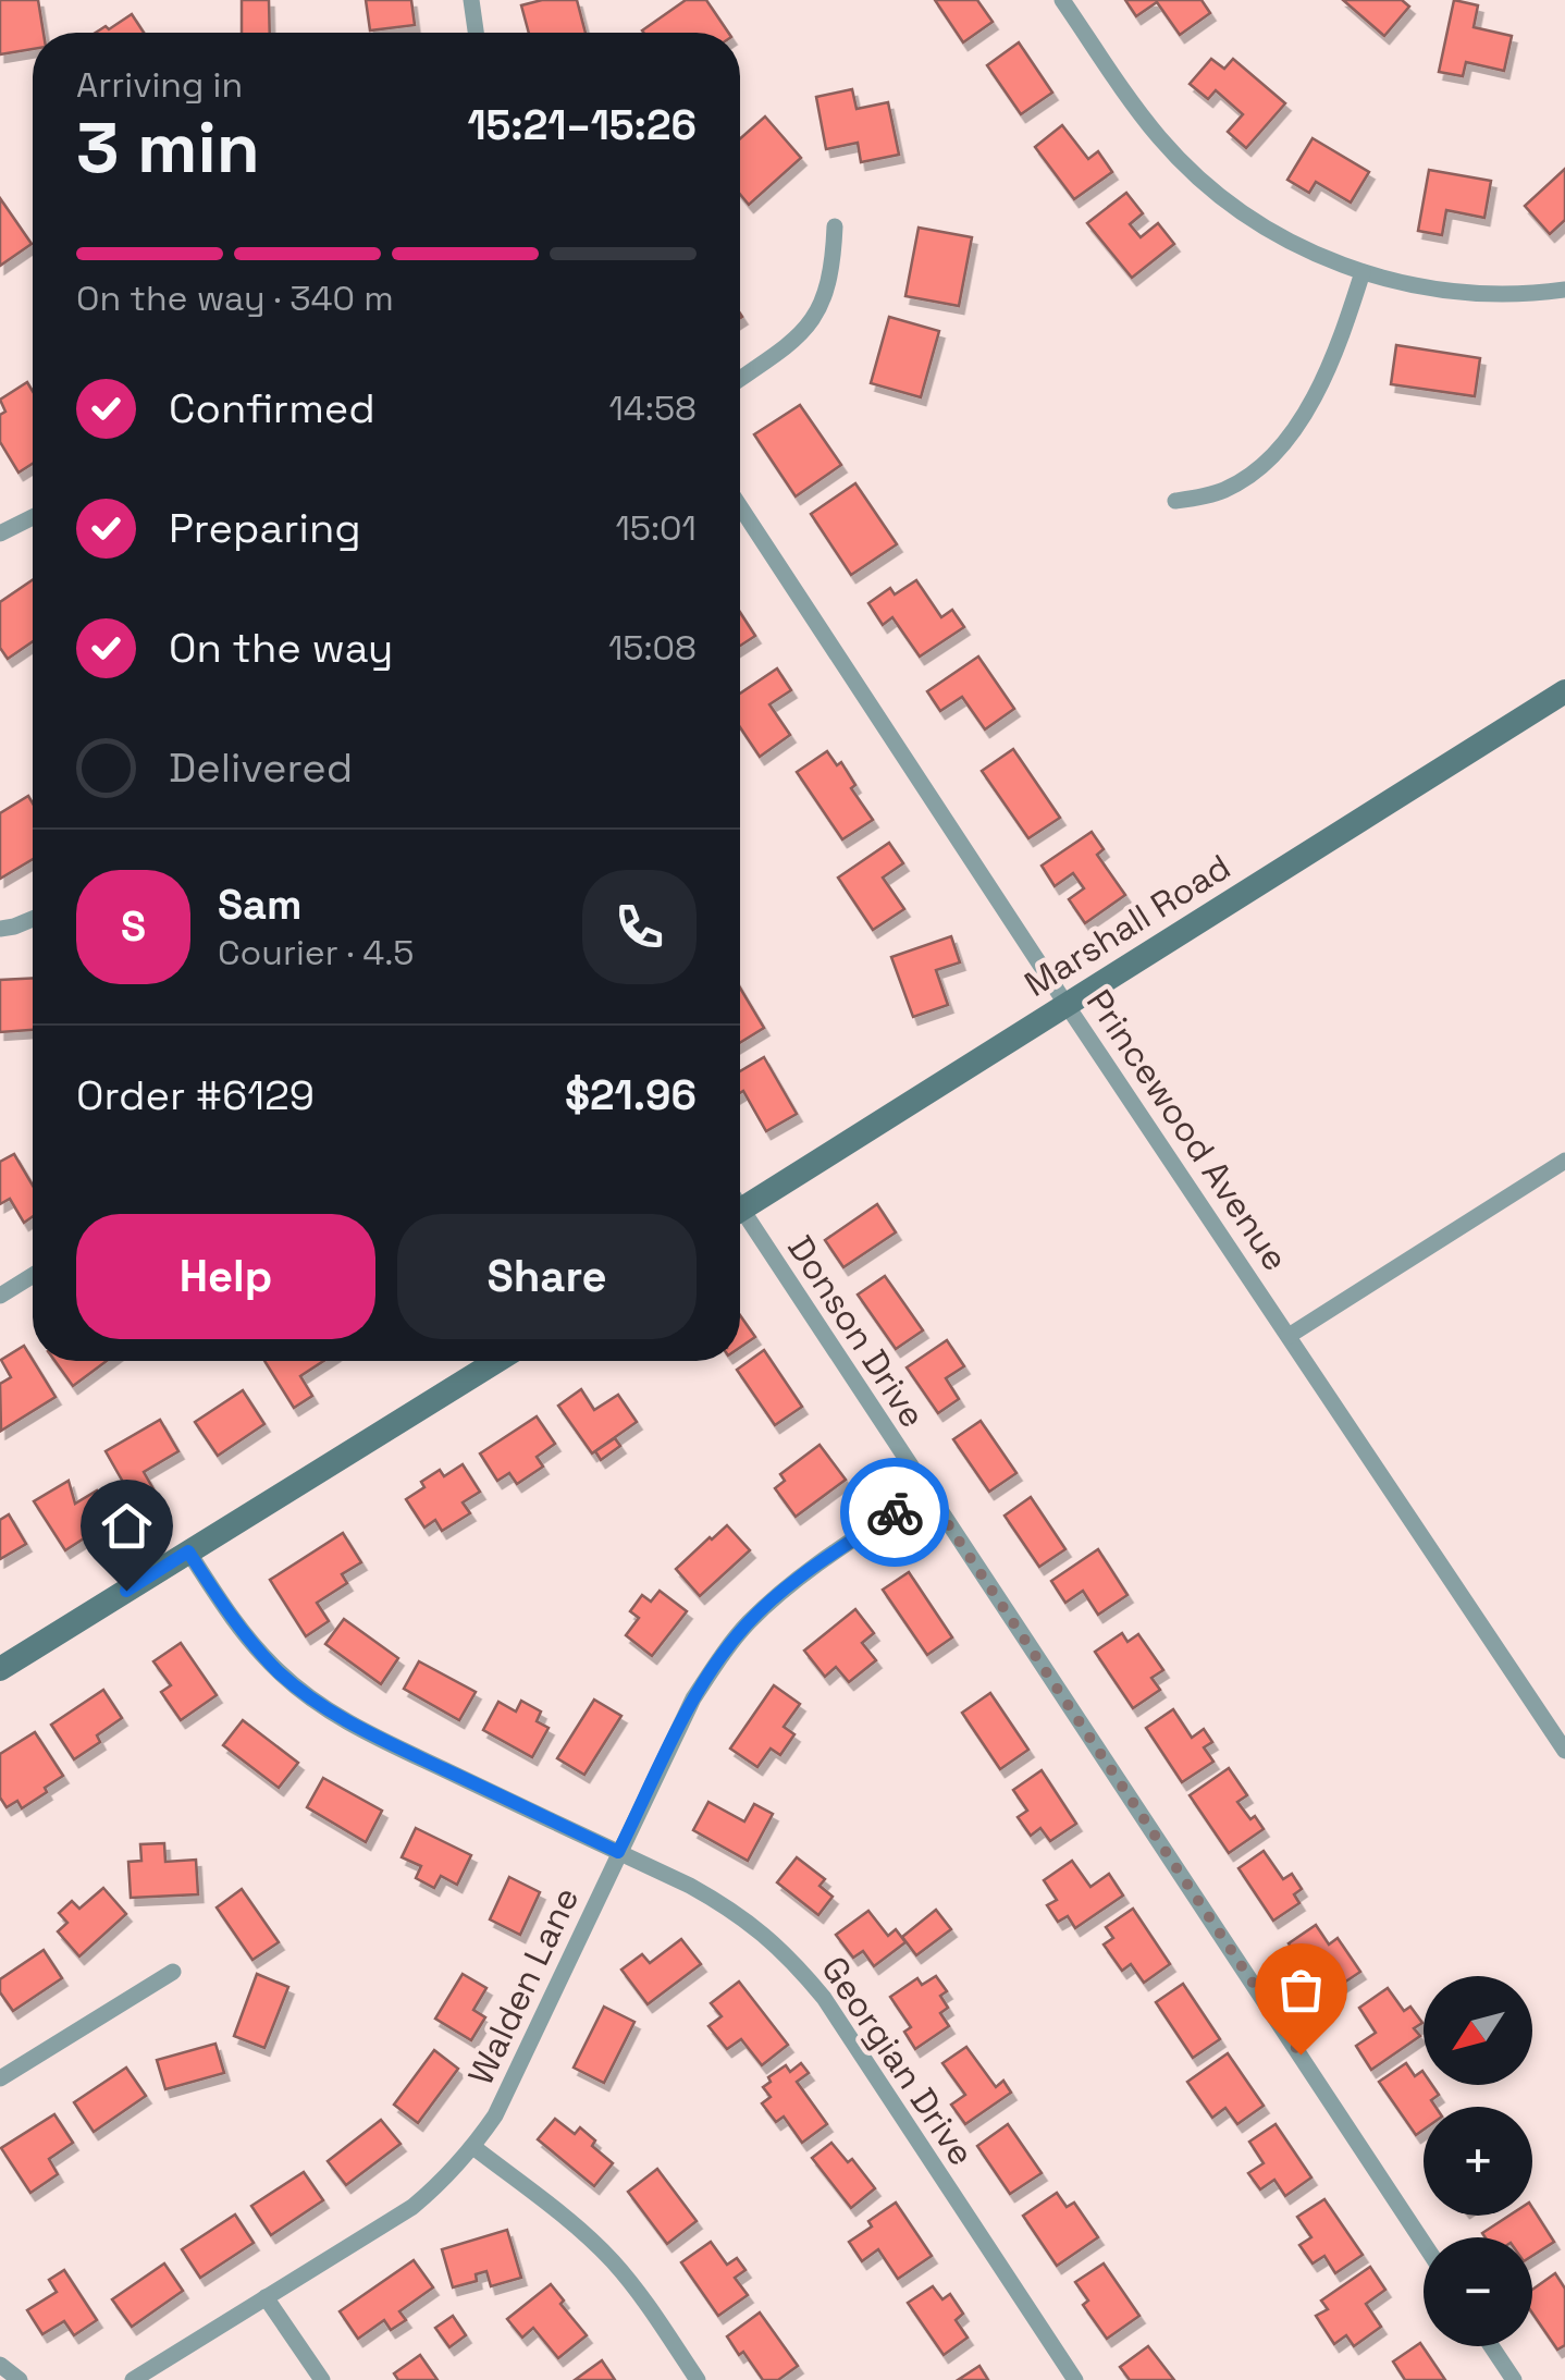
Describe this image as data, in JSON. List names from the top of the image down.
{
  "streets": {
    "street": [
      "Marshall Road",
      "Princewood Avenue",
      "Donson Drive",
      "Walden Lane",
      "Georgian Drive"
    ]
  },
  "crossings": [
    ["Marshall Road", "Princewood Avenue"],
    ["Donson Drive", "Walden Lane"],
    ["Walden Lane", "Georgian Drive"]
  ],
  "north": "bottom left",
  "page": {
    "heading": ["3 min", "Arriving in", "15:21–15:26"],
    "panel": [
      "Sam",
      "Courier · 4.5",
      "Order #6129",
      "$21.96"
    ],
    "bar": "On the way · 340 m",
    "list": [
      ["Confirmed", "14:58"],
      ["Preparing", "15:01"],
      ["On the way", "15:08"],
      "Delivered"
    ],
    "round": "S",
    "buttons": ["Help", "Share"],
    "map_buttons": ["+", "−"]
  }
}
